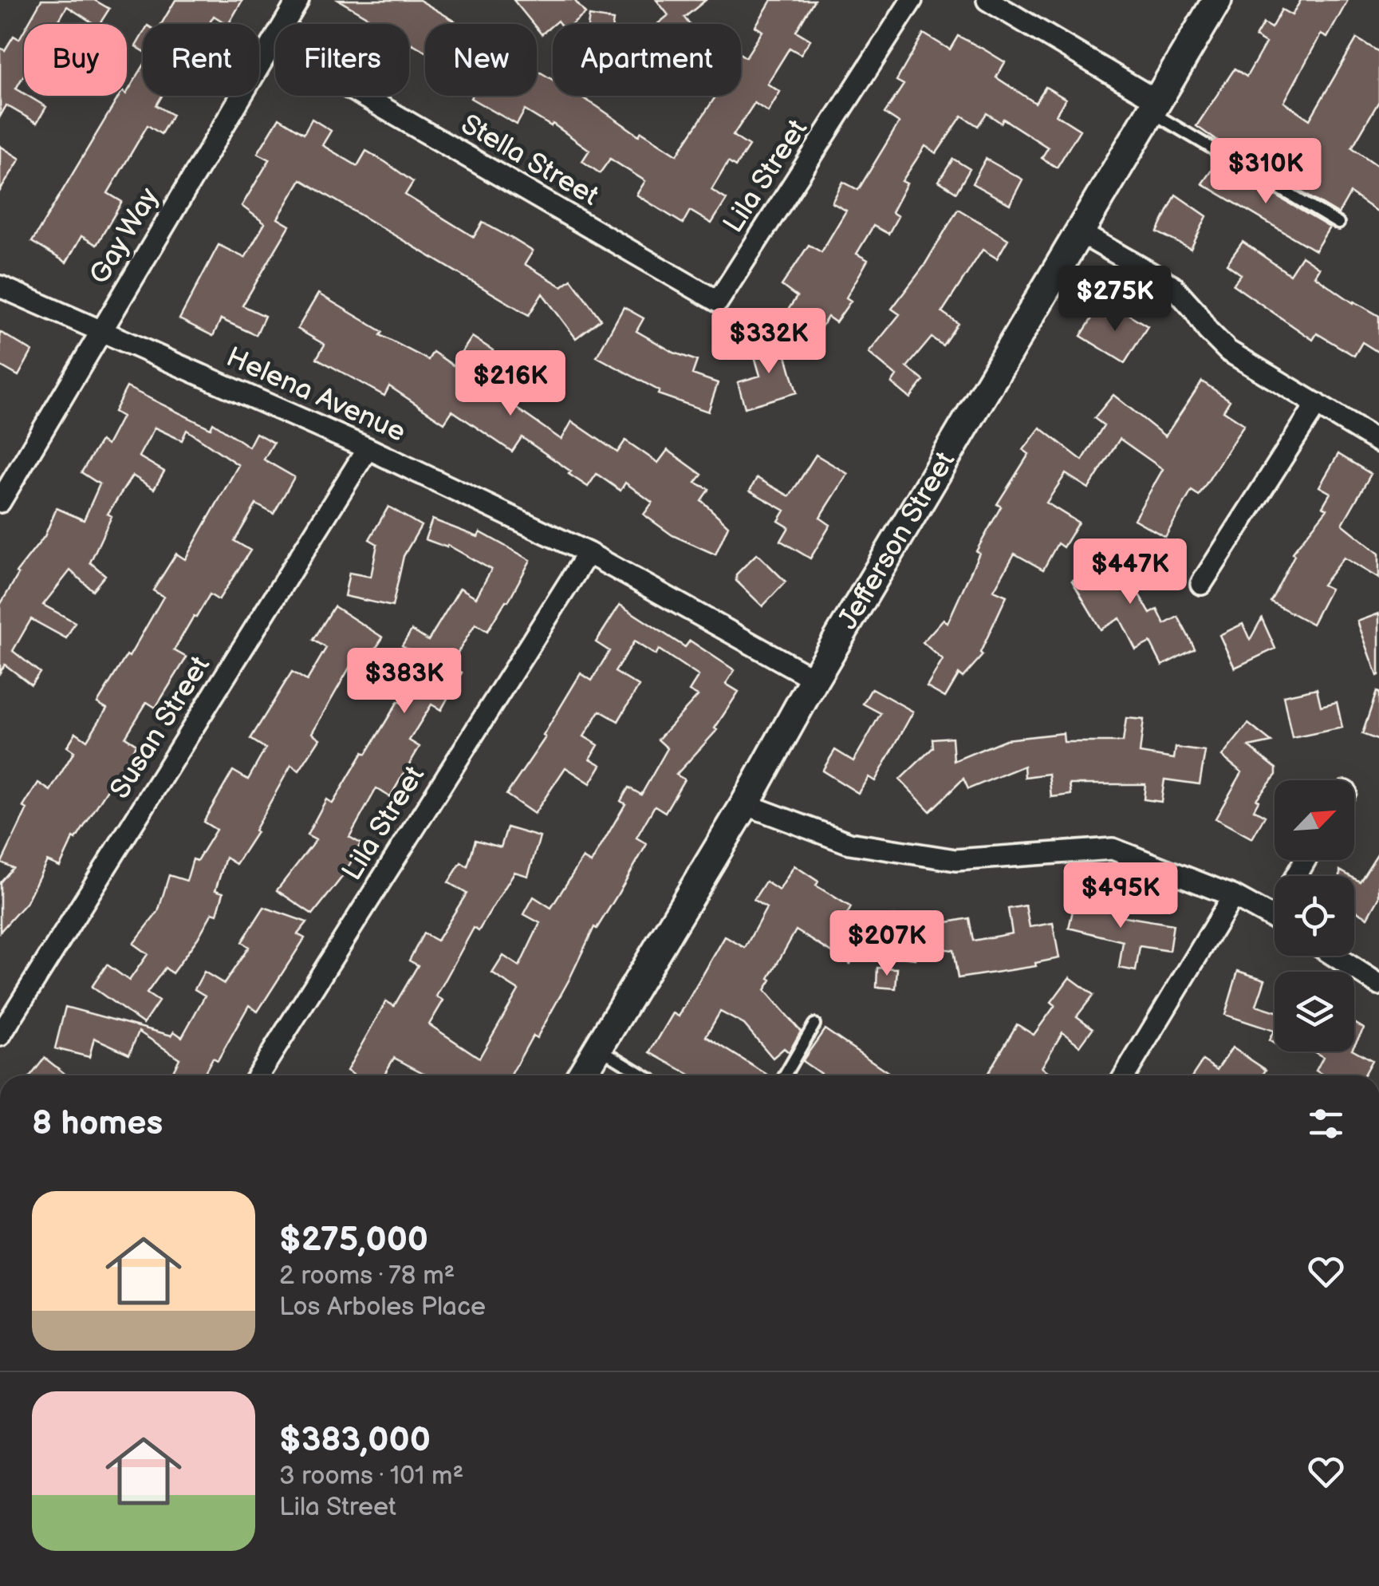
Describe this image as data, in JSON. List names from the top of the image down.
{
  "streets": {
    "street": [
      "Stella Street",
      "Lila Street",
      "Gay Way",
      "Helena Avenue",
      "Jefferson Street",
      "Susan Street"
    ]
  },
  "crossings": [
    ["Stella Street", "Lila Street"],
    ["Stella Street", "Gay Way"],
    ["Lila Street", "Helena Avenue"],
    ["Gay Way", "Helena Avenue"],
    ["Helena Avenue", "Jefferson Street"],
    ["Helena Avenue", "Susan Street"]
  ],
  "north": "top right",
  "page": {
    "chip": [
      "Buy",
      "Rent",
      "Filters",
      "New",
      "Apartment"
    ],
    "price": [
      "$310K",
      "$275K",
      "$332K",
      "$216K",
      "$447K",
      "$383K",
      "$495K",
      "$207K"
    ],
    "heading": "8 homes",
    "list": [
      {
        "name": "$275,000",
        "note": "2 rooms · 78 m² · Los Arboles Place"
      },
      {
        "name": "$383,000",
        "note": "3 rooms · 101 m² · Lila Street"
      }
    ]
  }
}
